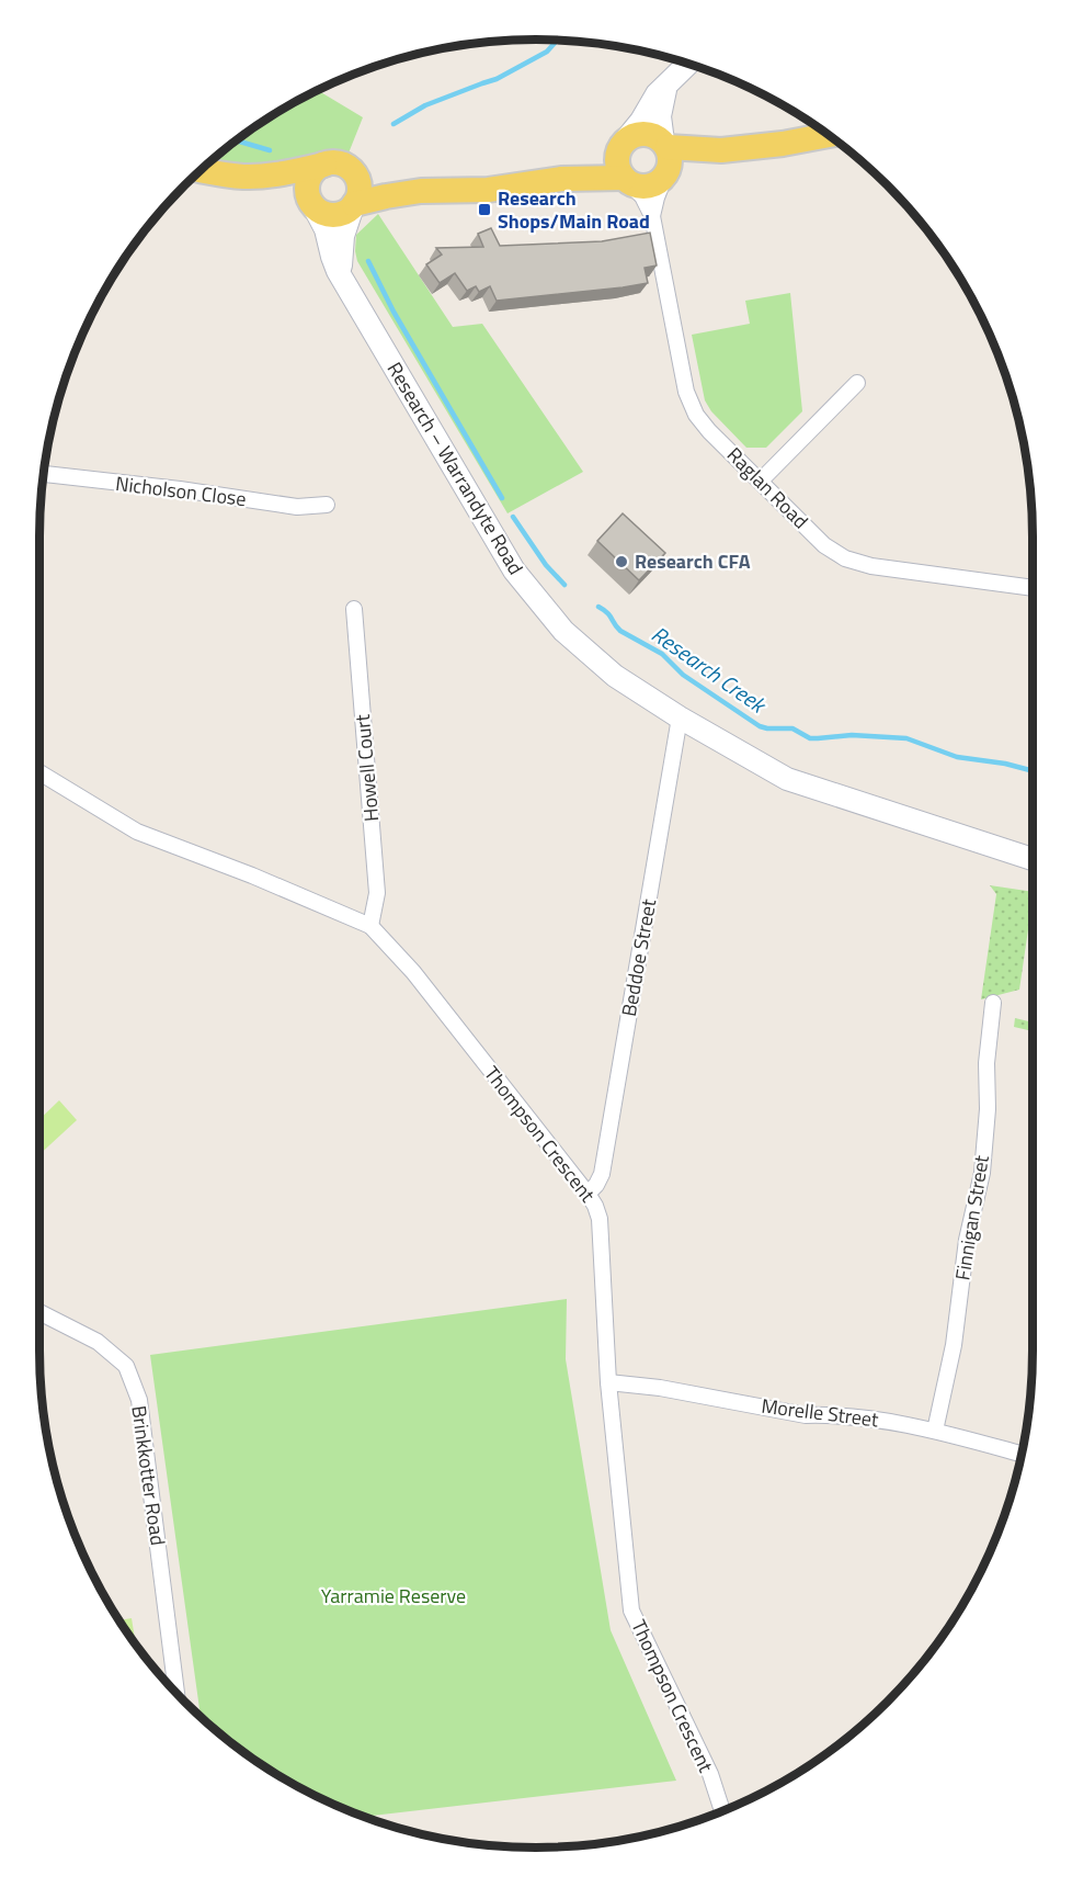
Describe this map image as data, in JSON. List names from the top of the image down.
{
  "streets": {
    "main road": ["Research – Warrandyte Road"],
    "street": [
      "Raglan Road",
      "Nicholson Close",
      "Howell Court",
      "Beddoe Street",
      "Thompson Crescent",
      "Finnigan Street",
      "Morelle Street",
      "Brinkkotter Road"
    ]
  },
  "crossings": [
    ["Research – Warrandyte Road", "Beddoe Street"],
    ["Howell Court", "Thompson Crescent"],
    ["Beddoe Street", "Thompson Crescent"],
    ["Thompson Crescent", "Morelle Street"],
    ["Finnigan Street", "Morelle Street"]
  ],
  "water": ["Research Creek"],
  "parks": ["Yarramie Reserve"],
  "places": {
    "transit": ["Research Shops/Main Road"],
    "other": ["Research CFA"]
  }
}
